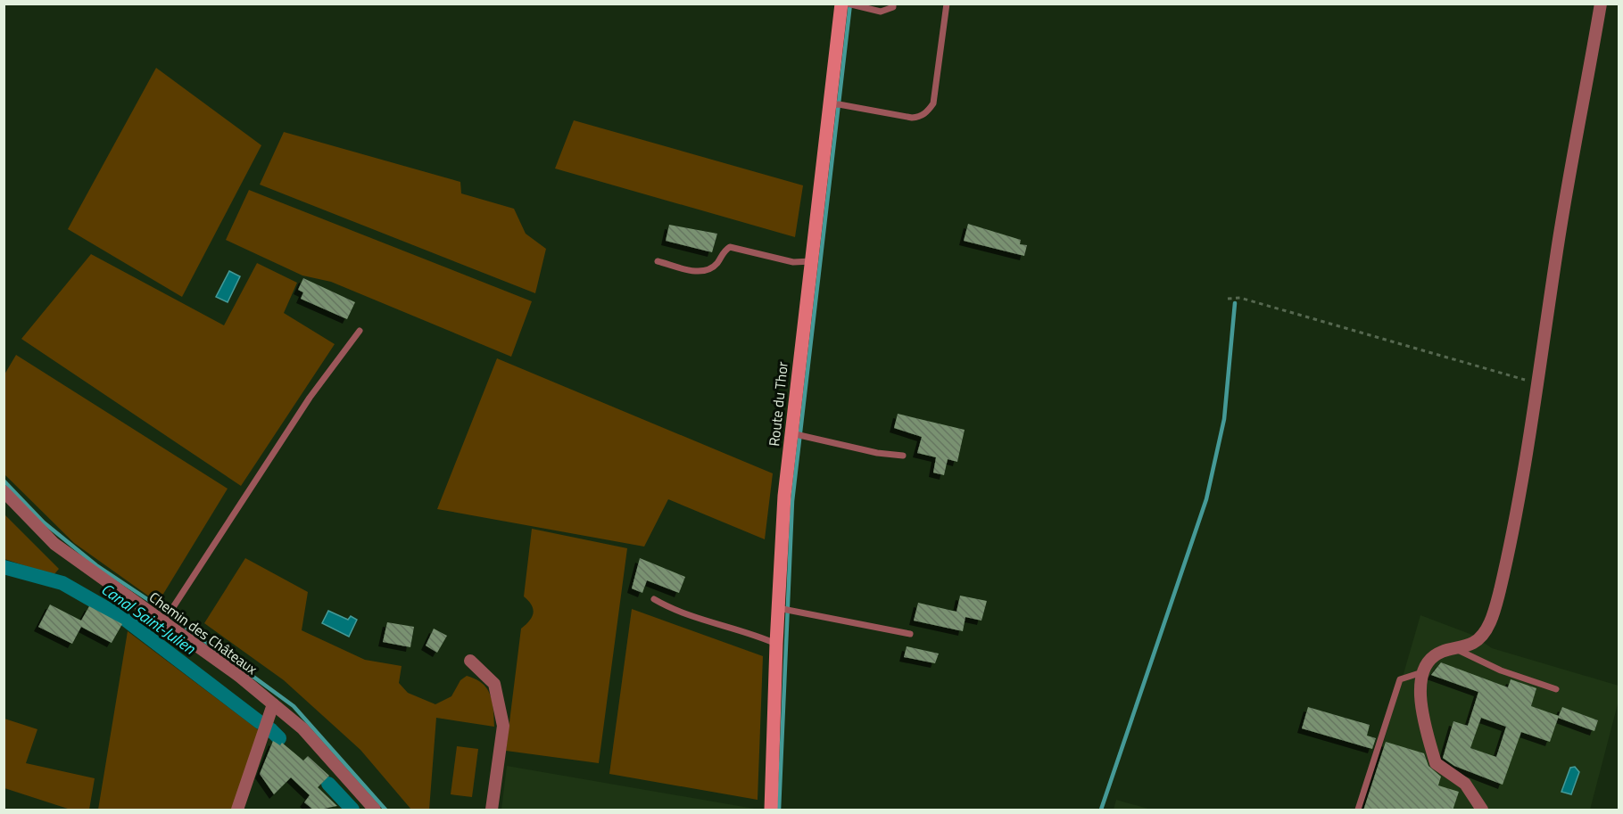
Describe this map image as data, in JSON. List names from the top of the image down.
{
  "streets": {
    "street": ["Route du Thor", "Chemin des Châteaux"]
  },
  "water": ["Canal Saint-Julien"]
}
